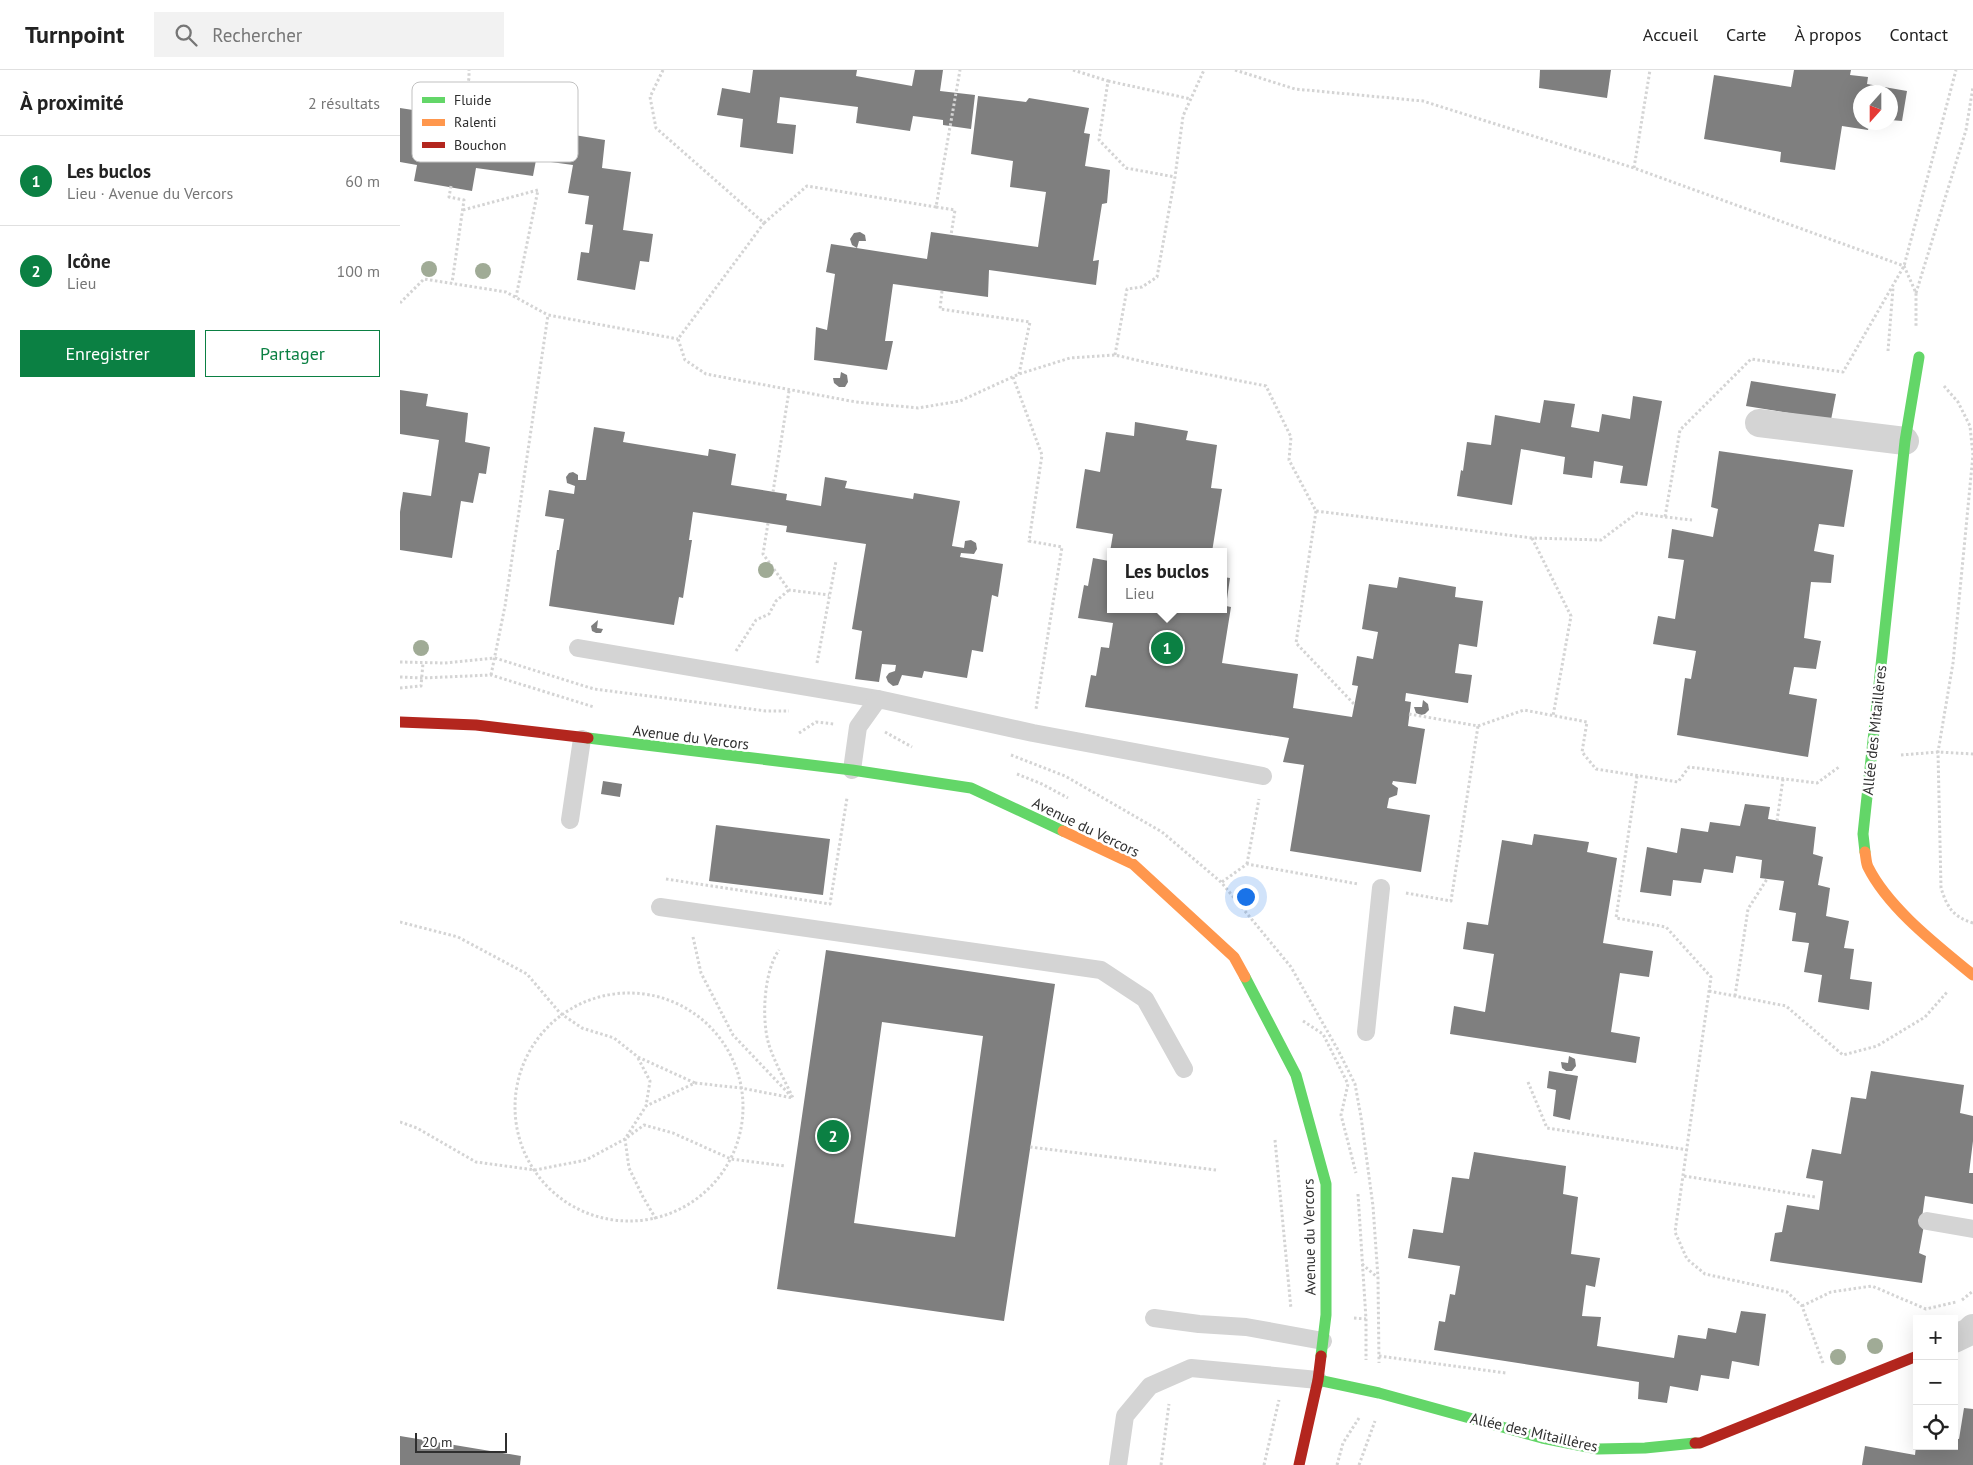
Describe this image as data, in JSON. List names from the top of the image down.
{
  "streets": {
    "street": ["Allée des Mitaillères", "Avenue du Vercors"]
  },
  "crossings": [
    ["Allée des Mitaillères", "Avenue du Vercors"]
  ],
  "legend": ["Fluide", "Ralenti", "Bouchon"],
  "scale_bar": "20 m",
  "north": "bottom",
  "page": {
    "header": "Turnpoint",
    "search": "Rechercher",
    "nav": [
      "Accueil",
      "Carte",
      "À propos",
      "Contact"
    ],
    "heading": ["À proximité", "2 résultats"],
    "list": [
      {
        "mark": "1",
        "name": "Les buclos",
        "note": "Lieu · Avenue du Vercors",
        "value": "60 m"
      },
      {
        "mark": "2",
        "name": "Icône",
        "note": "Lieu",
        "value": "100 m"
      }
    ],
    "buttons": ["Enregistrer", "Partager"],
    "popup": ["Les buclos", "Lieu"],
    "pins": ["1", "2"],
    "map_buttons": ["+", "−"],
    "scale": "20 m"
  }
}
